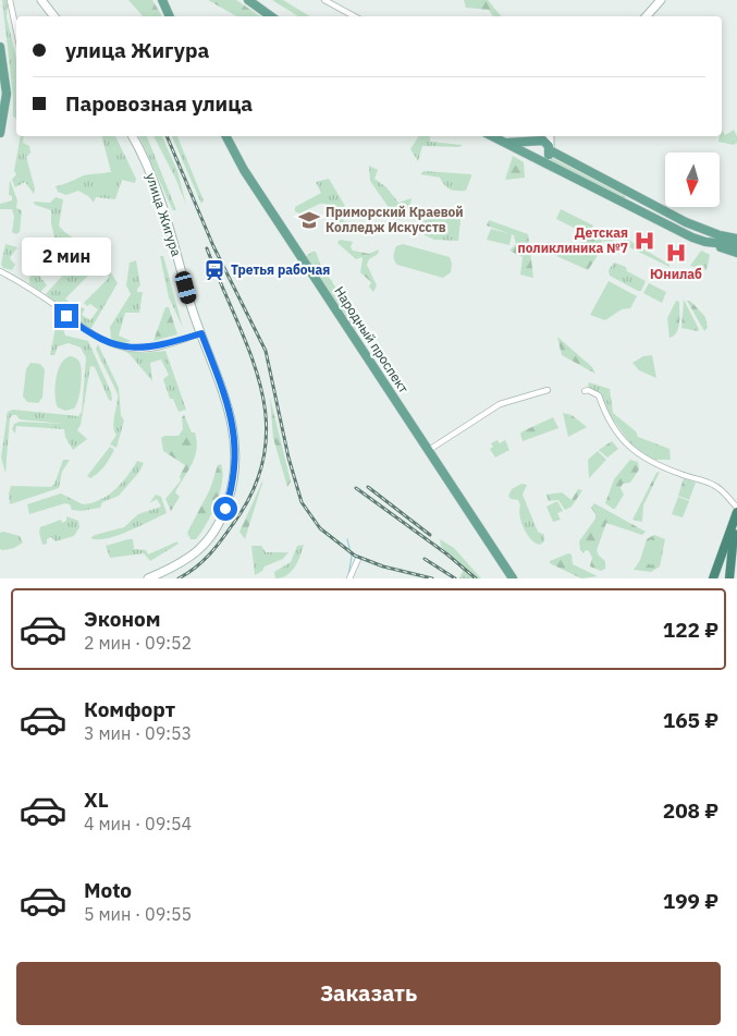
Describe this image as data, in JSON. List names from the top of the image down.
{
  "streets": {
    "main road": ["улица Жигура", "Народный проспект"]
  },
  "places": {
    "school or university": ["Приморский Краевой Колледж Искусств"],
    "hospital": ["Детская поликлиника №7", "Юнилаб"],
    "station": ["Третья рабочая"]
  },
  "north": "bottom",
  "page": {
    "banner": ["улица Жигура", "Паровозная улица"],
    "bubble": "2 мин",
    "list": [
      {
        "name": "Эконом",
        "note": "2 мин · 09:52",
        "value": "122 ₽"
      },
      {
        "name": "Комфорт",
        "note": "3 мин · 09:53",
        "value": "165 ₽"
      },
      {
        "name": "XL",
        "note": "4 мин · 09:54",
        "value": "208 ₽"
      },
      {
        "name": "Moto",
        "note": "5 мин · 09:55",
        "value": "199 ₽"
      }
    ],
    "buttons": "Заказать"
  }
}
